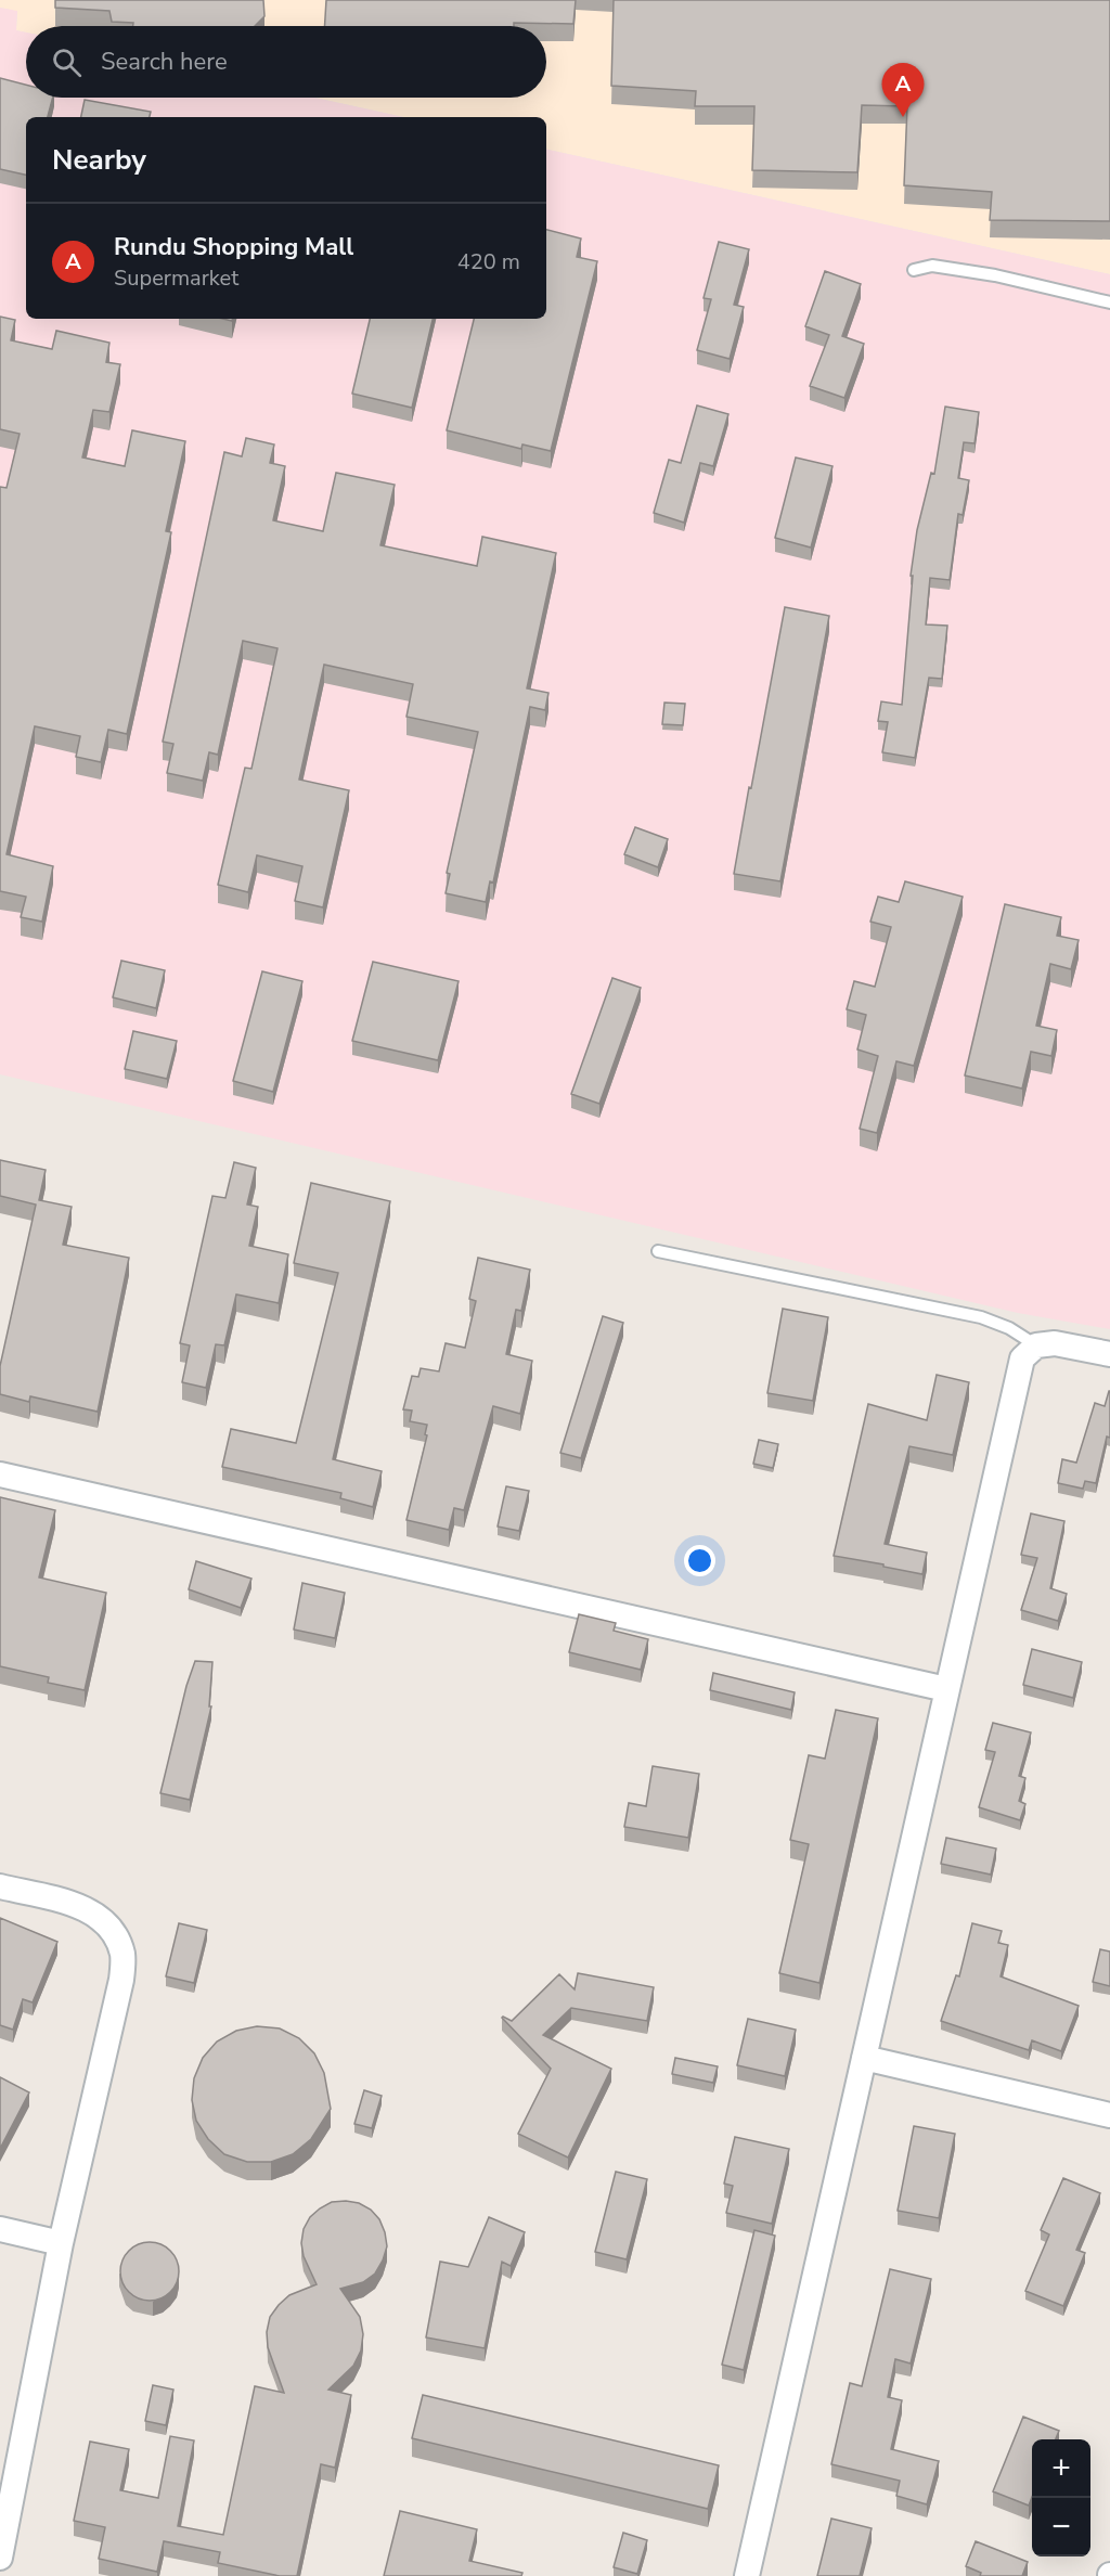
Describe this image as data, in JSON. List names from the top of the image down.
{
  "page": {
    "search": "Search here",
    "pins": "A",
    "heading": "Nearby",
    "list": [
      {
        "mark": "A",
        "name": "Rundu Shopping Mall",
        "note": "Supermarket",
        "value": "420 m"
      }
    ],
    "map_buttons": ["+", "−"]
  }
}
